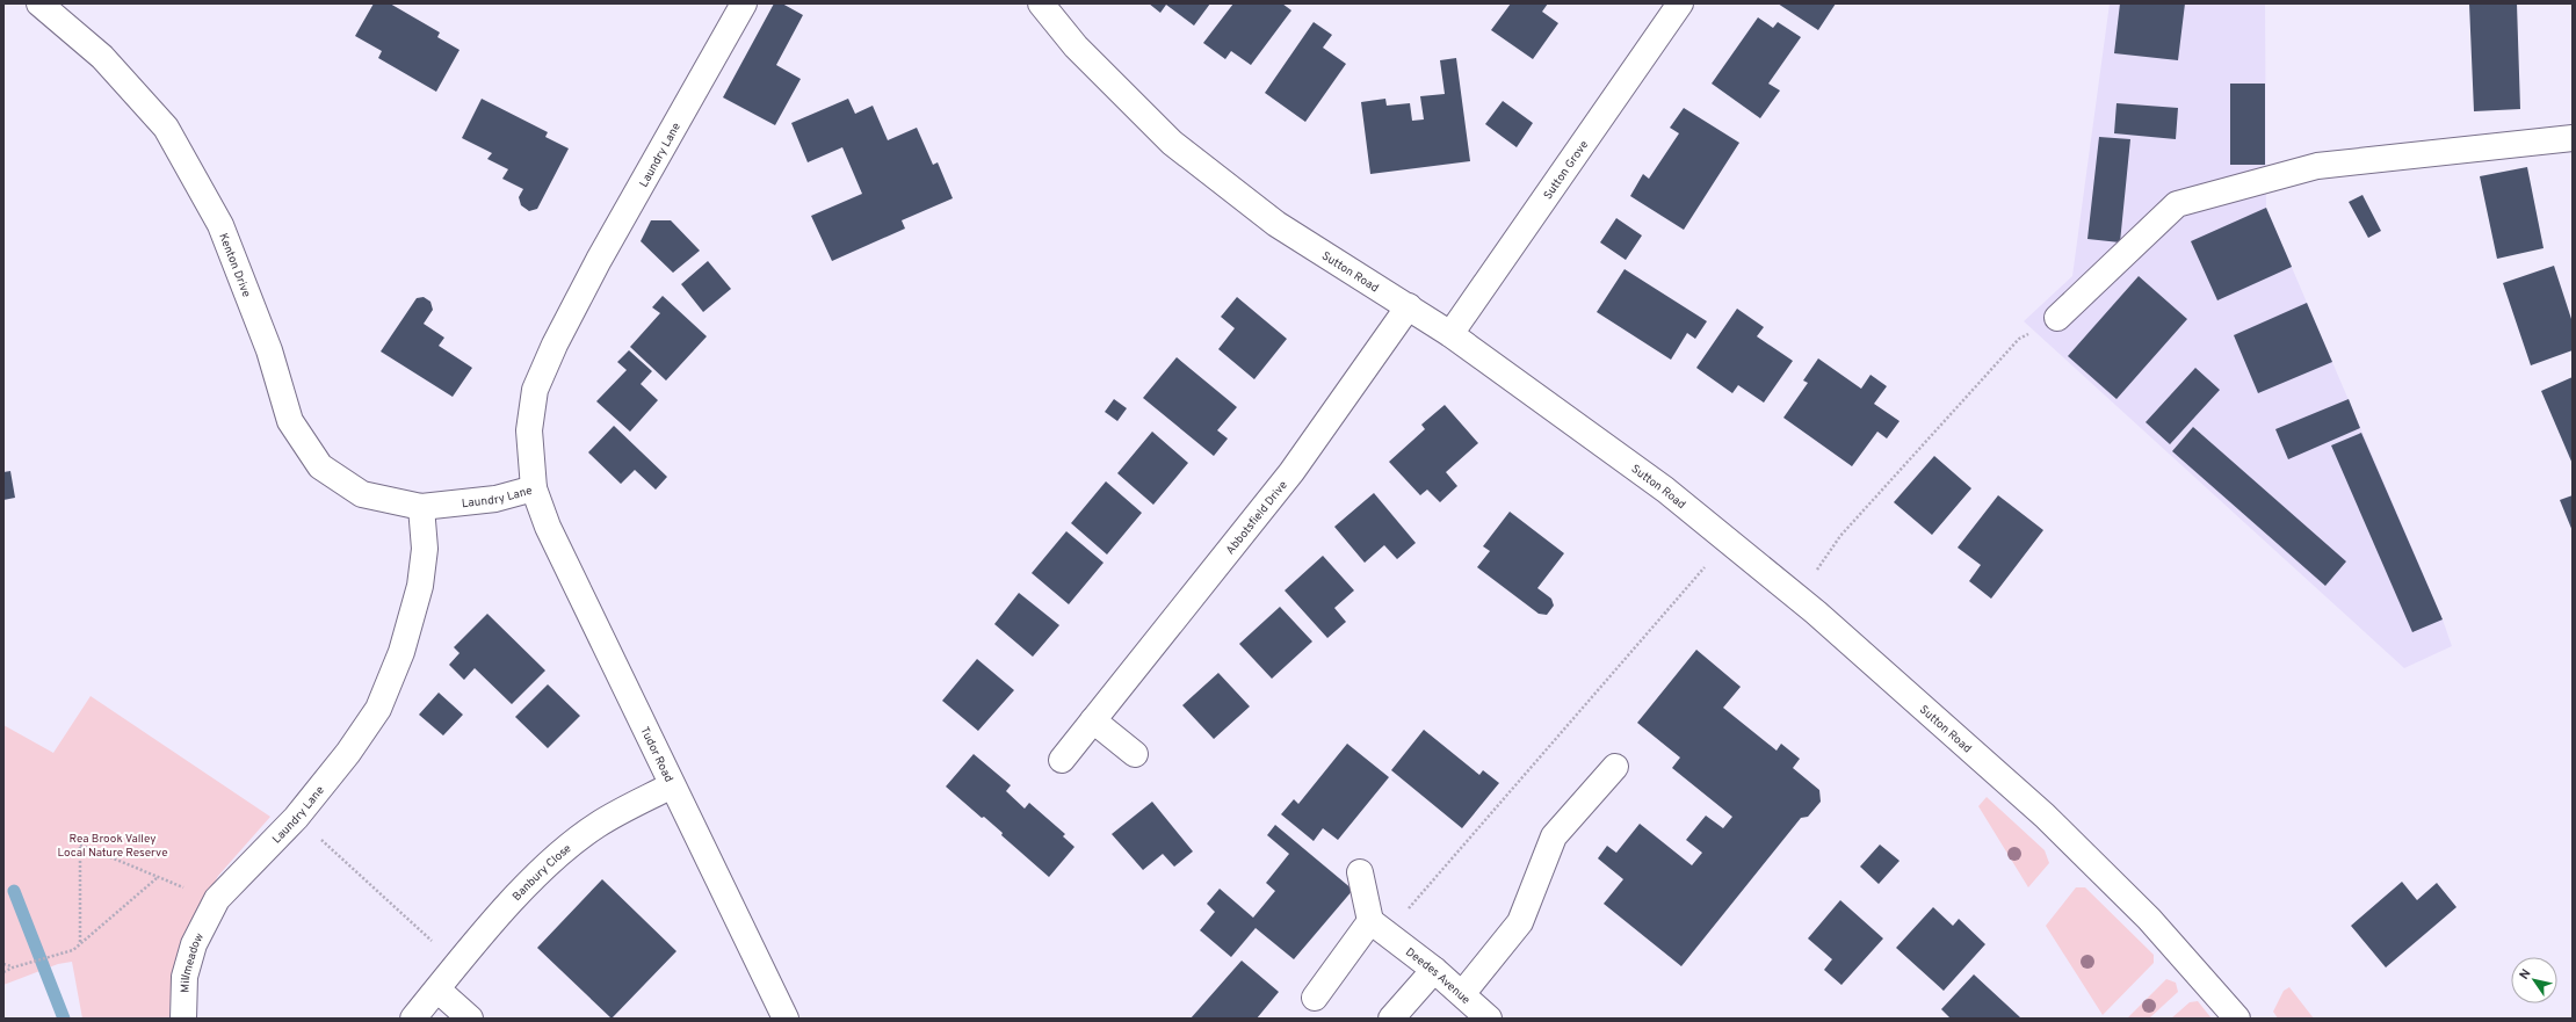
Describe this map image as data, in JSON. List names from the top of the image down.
{
  "streets": {
    "street": [
      "Laundry Lane",
      "Sutton Grove",
      "Kenton Drive",
      "Sutton Road",
      "Abbotsfield Drive",
      "Tudor Road",
      "Banbury Close",
      "Millmeadow",
      "Deedes Avenue"
    ]
  },
  "crossings": [
    ["Laundry Lane", "Kenton Drive"],
    ["Laundry Lane", "Tudor Road"],
    ["Laundry Lane", "Millmeadow"],
    ["Sutton Grove", "Sutton Road"],
    ["Sutton Road", "Abbotsfield Drive"],
    ["Tudor Road", "Banbury Close"]
  ],
  "parks": ["Rea Brook Valley Local Nature Reserve"],
  "north": "top left"
}
